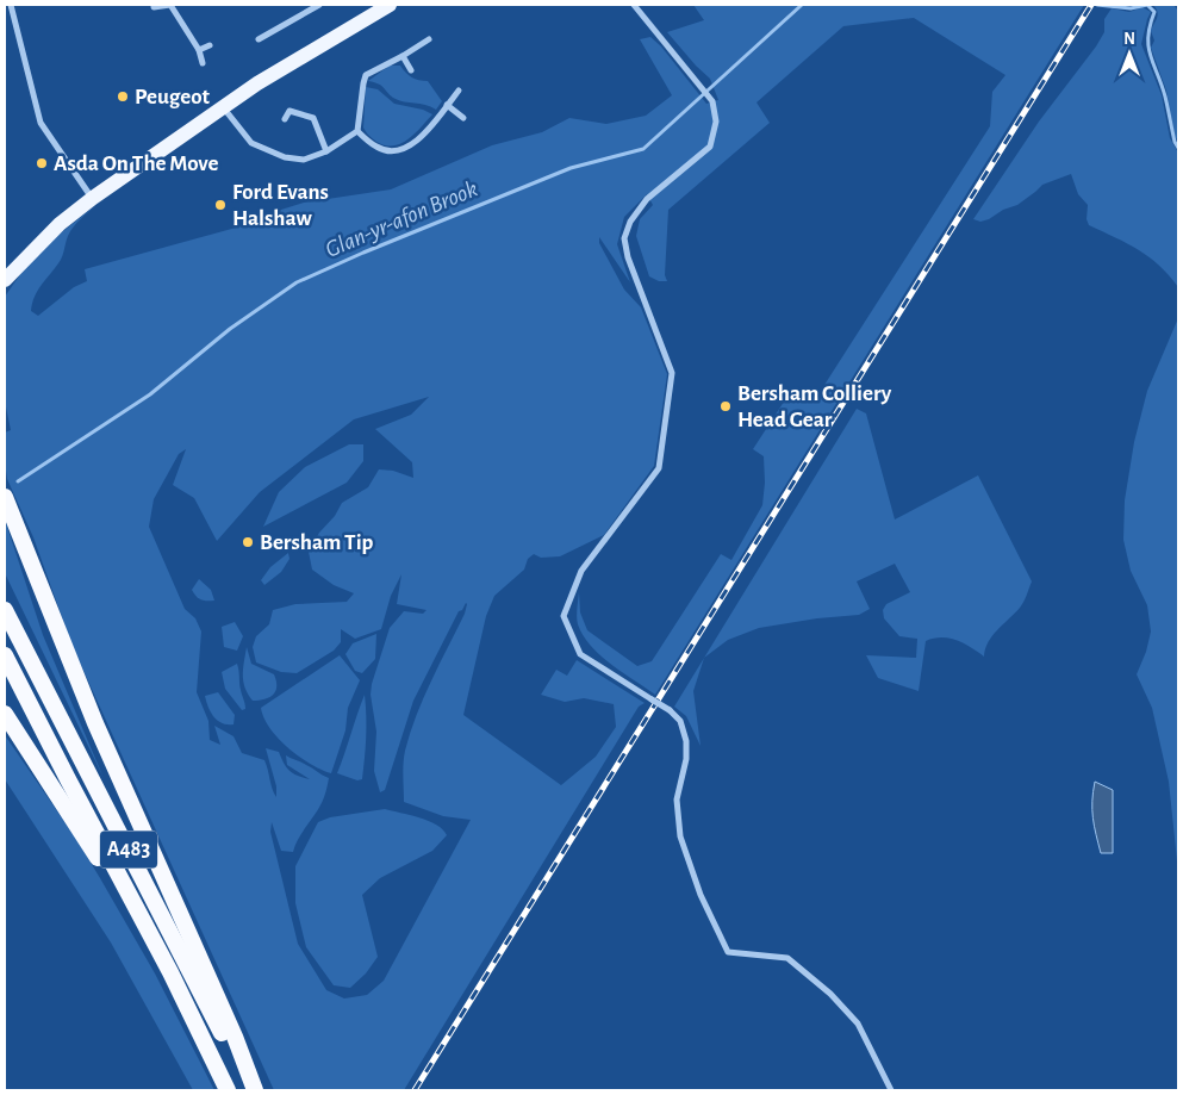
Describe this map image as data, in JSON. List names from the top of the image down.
{
  "streets": {
    "highway": ["A483"]
  },
  "water": ["Glan-yr-afon Brook"],
  "places": [
    "Peugeot",
    "Asda On The Move",
    "Ford Evans Halshaw",
    "Bersham Colliery Head Gear",
    "Bersham Tip"
  ],
  "north": "top"
}
